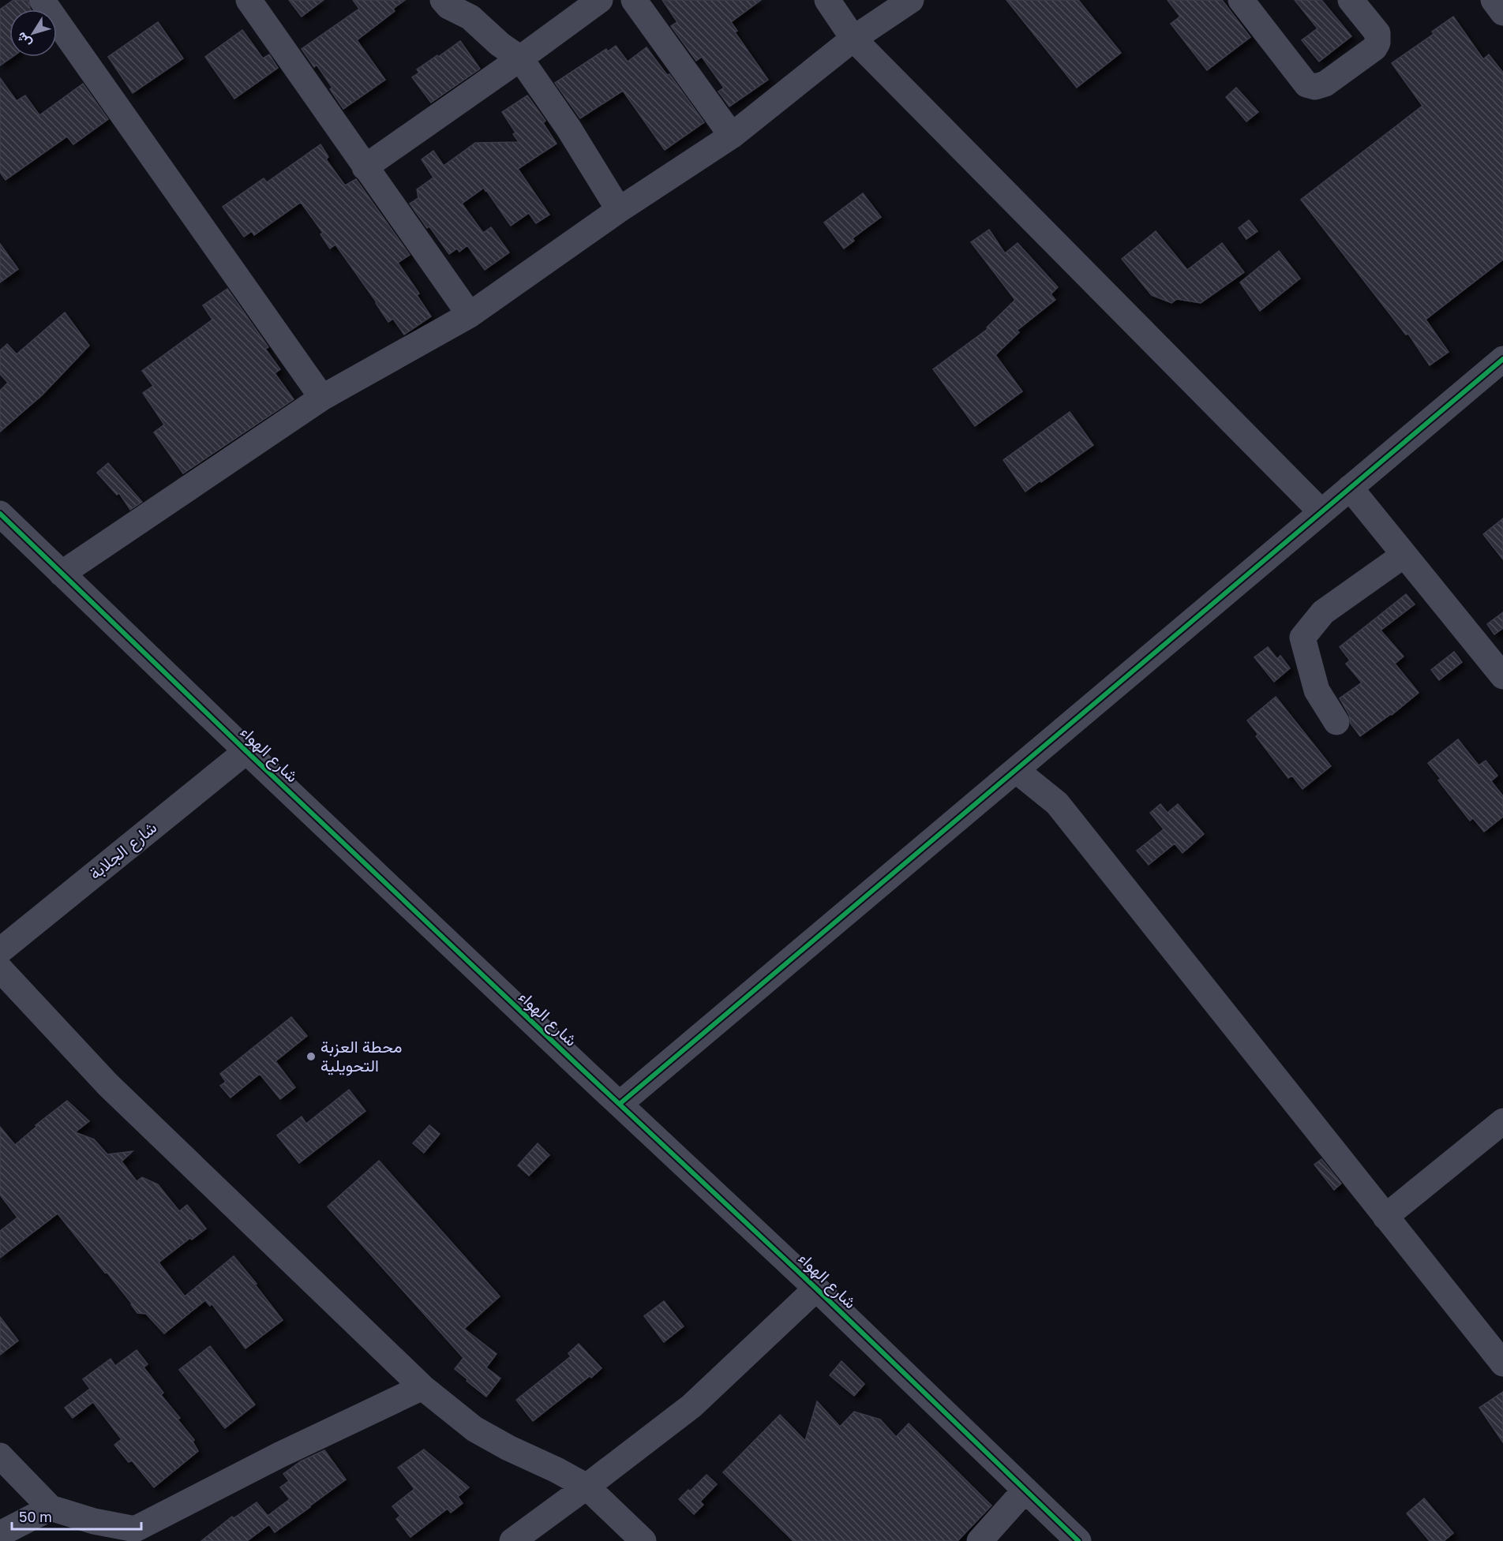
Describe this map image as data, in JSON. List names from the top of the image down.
{
  "streets": {
    "street": ["شارع الهواء", "شارع الجلابة"]
  },
  "crossings": [
    ["شارع الهواء", "شارع الجلابة"]
  ],
  "places": ["محطة العزبة التحويلية"],
  "scale_bar": "50 m",
  "north": "bottom left"
}
